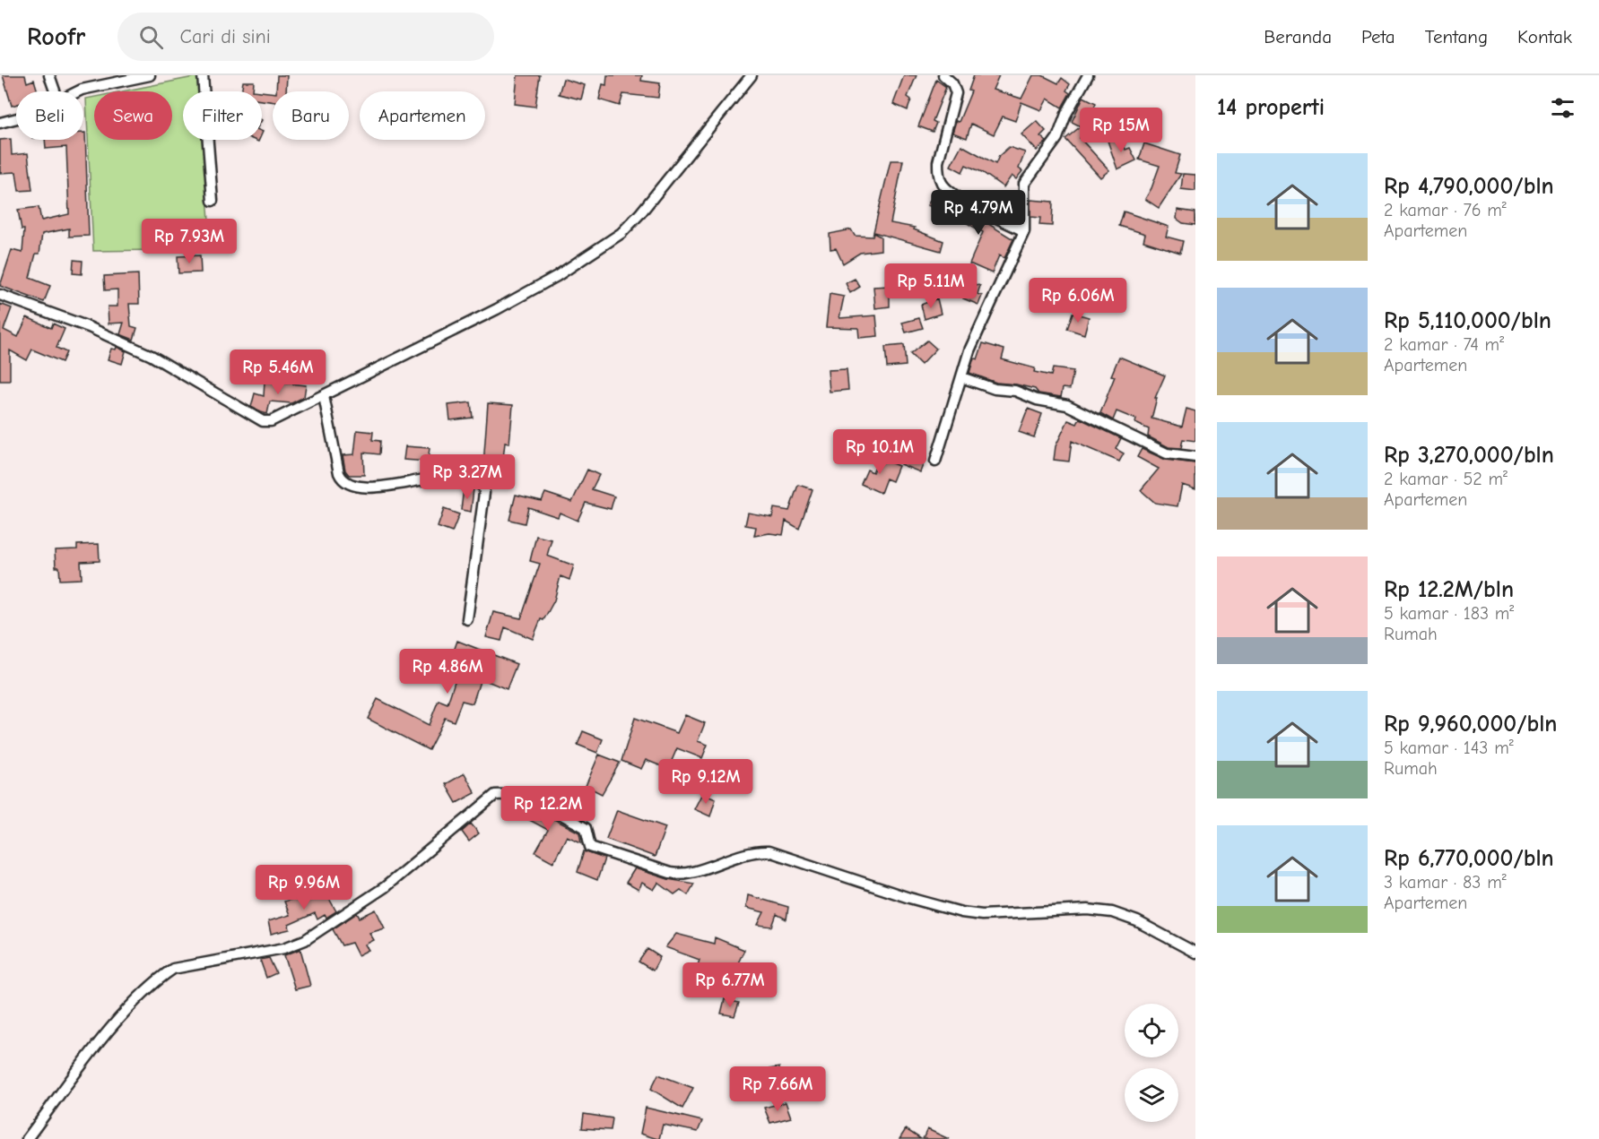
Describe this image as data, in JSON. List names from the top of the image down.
{
  "page": {
    "header": "Roofr",
    "search": "Cari di sini",
    "nav": [
      "Beranda",
      "Peta",
      "Tentang",
      "Kontak"
    ],
    "heading": "14 properti",
    "chip": [
      "Beli",
      "Sewa",
      "Filter",
      "Baru",
      "Apartemen"
    ],
    "price": [
      "Rp 15M",
      "Rp 4.79M",
      "Rp 7.93M",
      "Rp 5.11M",
      "Rp 6.06M",
      "Rp 5.46M",
      "Rp 10.1M",
      "Rp 3.27M",
      "Rp 4.86M",
      "Rp 9.12M",
      "Rp 12.2M",
      "Rp 9.96M",
      "Rp 6.77M",
      "Rp 7.66M"
    ],
    "list": [
      {
        "name": "Rp 4,790,000/bln",
        "note": "2 kamar · 76 m² · Apartemen"
      },
      {
        "name": "Rp 5,110,000/bln",
        "note": "2 kamar · 74 m² · Apartemen"
      },
      {
        "name": "Rp 3,270,000/bln",
        "note": "2 kamar · 52 m² · Apartemen"
      },
      {
        "name": "Rp 12.2M/bln",
        "note": "5 kamar · 183 m² · Rumah"
      },
      {
        "name": "Rp 9,960,000/bln",
        "note": "5 kamar · 143 m² · Rumah"
      },
      {
        "name": "Rp 6,770,000/bln",
        "note": "3 kamar · 83 m² · Apartemen"
      }
    ]
  }
}
